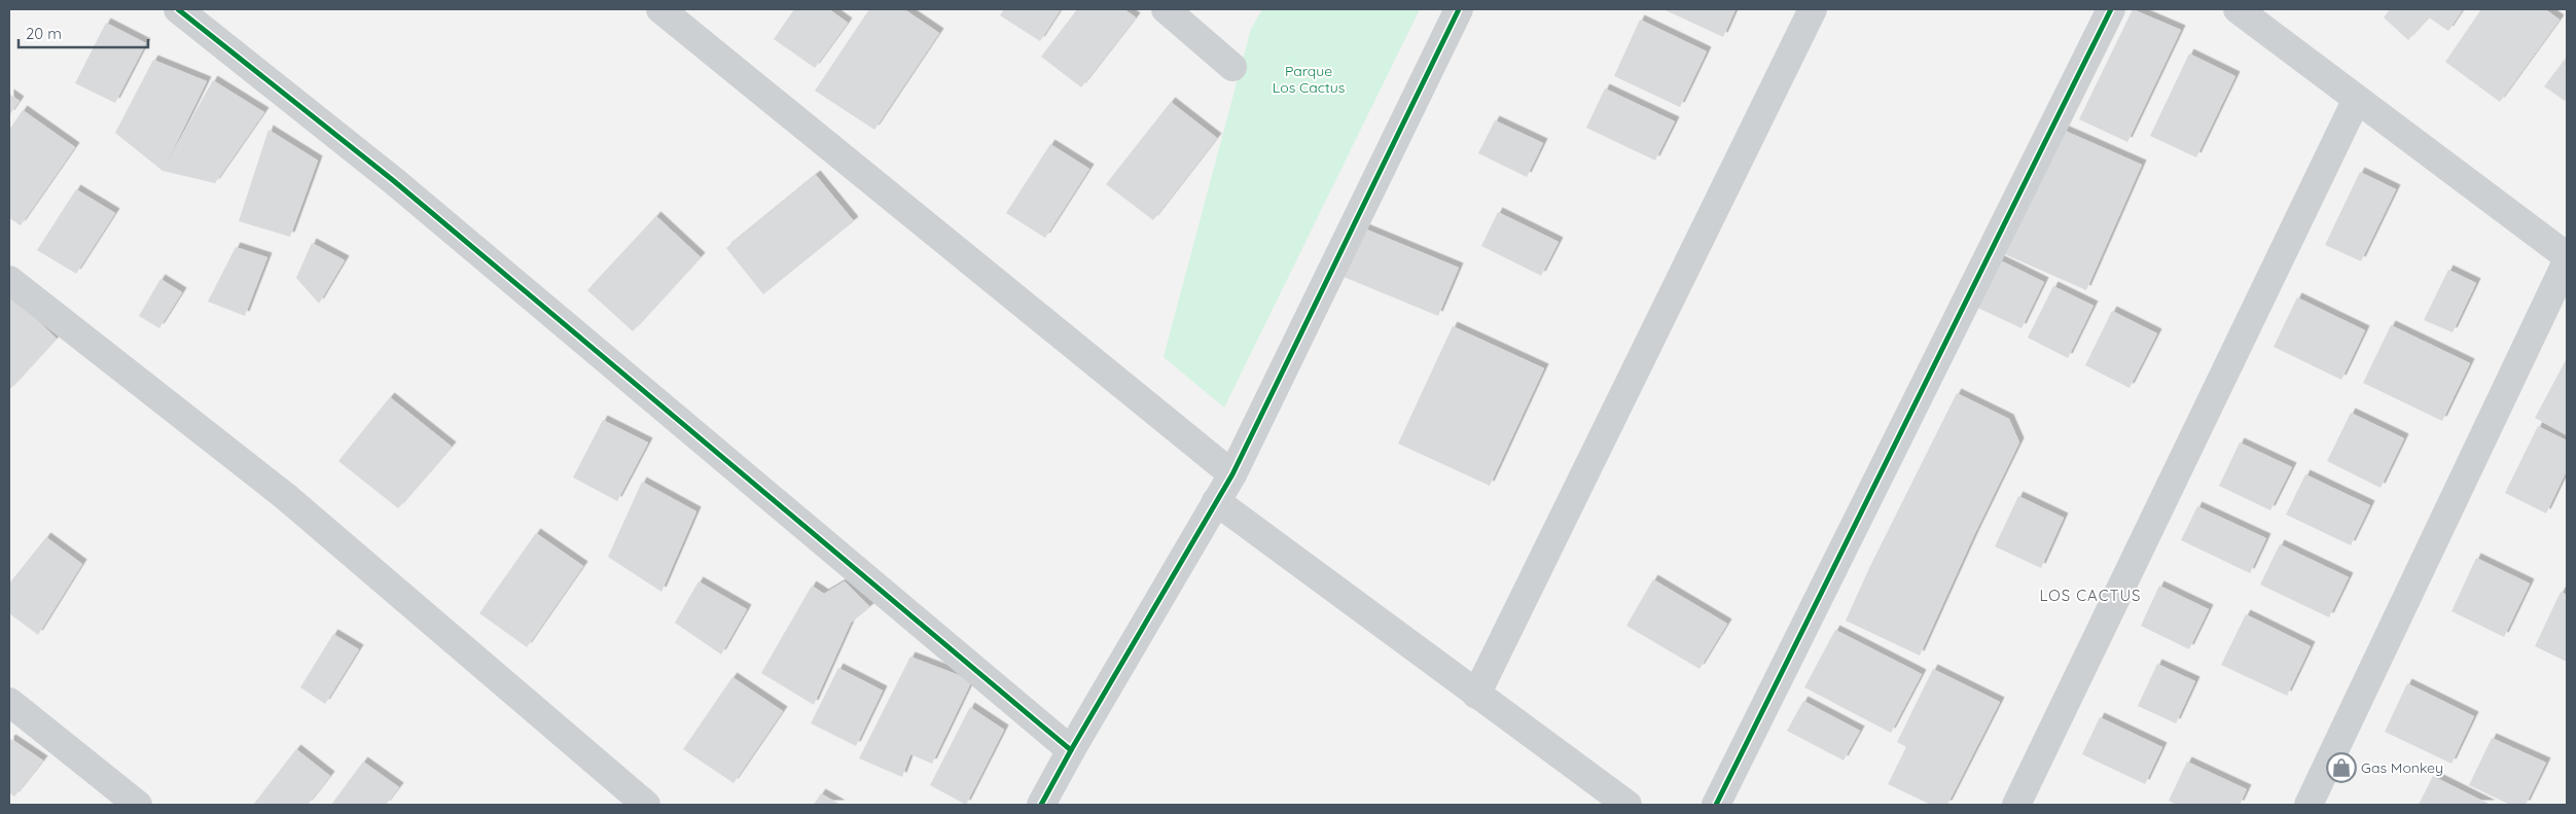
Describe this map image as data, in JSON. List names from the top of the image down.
{
  "districts": ["LOS CACTUS"],
  "parks": ["Parque Los Cactus"],
  "places": {
    "shop": ["Gas Monkey"]
  },
  "scale_bar": "20 m"
}
